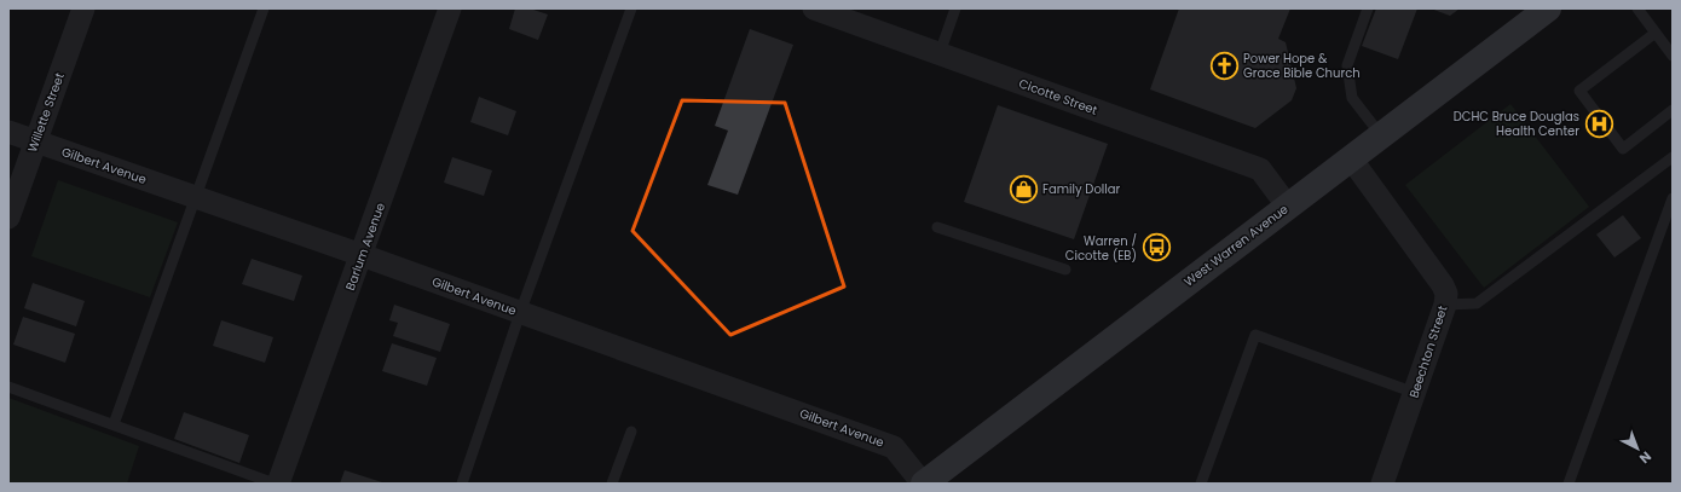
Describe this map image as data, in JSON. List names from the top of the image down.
{
  "streets": {
    "main road": ["West Warren Avenue"],
    "street": [
      "Cicotte Street",
      "Willette Street",
      "Gilbert Avenue",
      "Barlum Avenue",
      "Beechton Street"
    ]
  },
  "crossings": [
    ["Cicotte Street", "West Warren Avenue"],
    ["Willette Street", "Gilbert Avenue"],
    ["Gilbert Avenue", "West Warren Avenue"],
    ["Gilbert Avenue", "Barlum Avenue"],
    ["West Warren Avenue", "Beechton Street"]
  ],
  "places": {
    "church": ["Power Hope & Grace Bible Church"],
    "hospital": ["DCHC Bruce Douglas Health Center"],
    "shop": ["Family Dollar"],
    "bus stop": ["Warren / Cicotte (EB)"]
  },
  "north": "bottom right"
}
